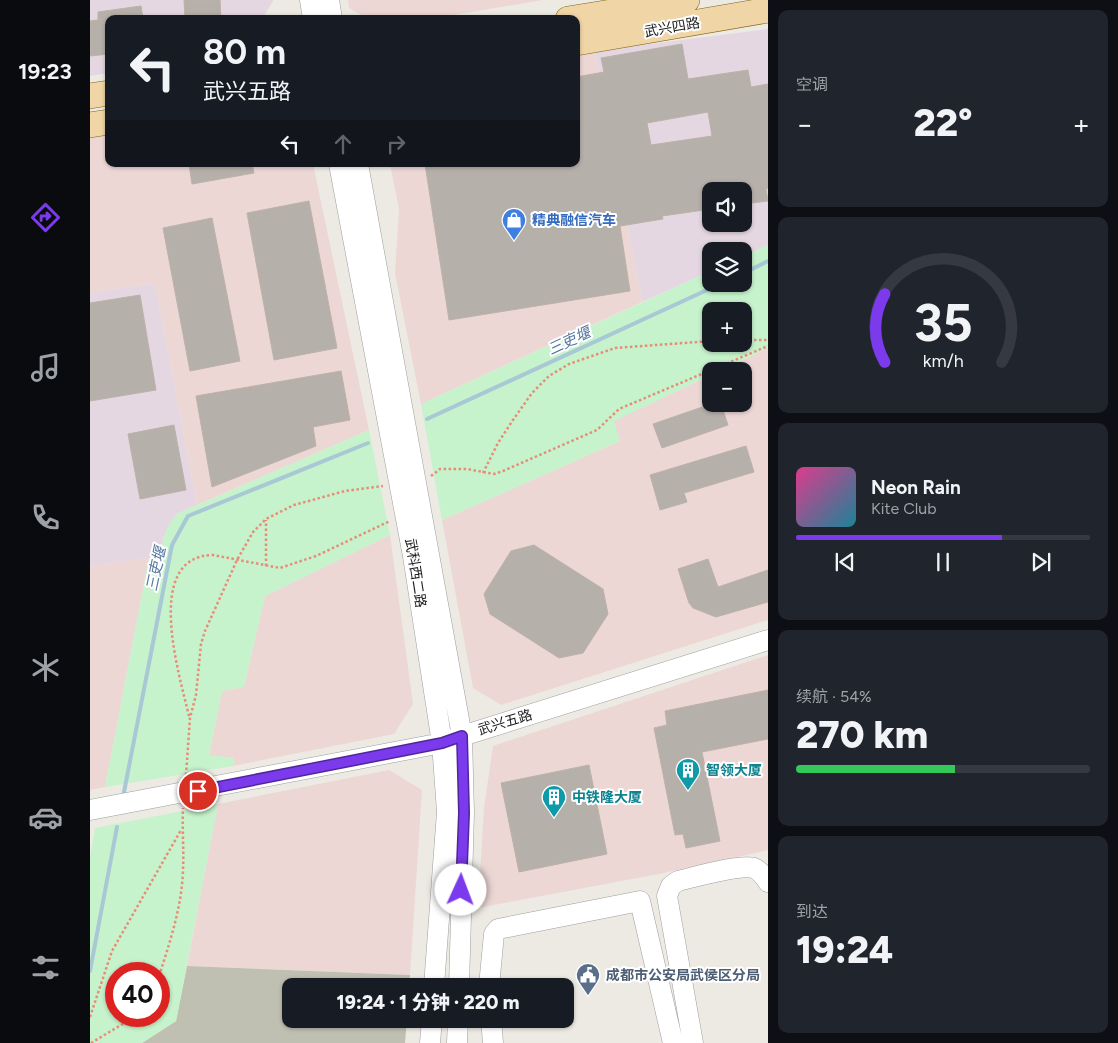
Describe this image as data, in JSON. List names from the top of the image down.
{
  "streets": {
    "main road": ["武兴四路"],
    "street": ["武科西二路", "武兴五路"]
  },
  "crossings": [
    ["武科西二路", "武兴五路"]
  ],
  "water": ["三吏堰"],
  "places": {
    "shop": ["精典融信汽车"],
    "building": ["智领大厦", "中铁隆大厦"],
    "public building": ["成都市公安局武侯区分局"]
  },
  "page": {
    "tabs": "19:23",
    "tile": [
      "空调",
      ["续航 · 54%", "270 km"],
      ["到达", "19:24"]
    ],
    "turn": ["80 m", "武兴五路"],
    "heat": ["−", "22°", "+"],
    "map_buttons": ["+", "−"],
    "song": ["Neon Rain", "Kite Club"],
    "limit": "40",
    "trip": "19:24 · 1 分钟 · 220 m",
    "gauge": ["35", "km/h"]
  }
}
